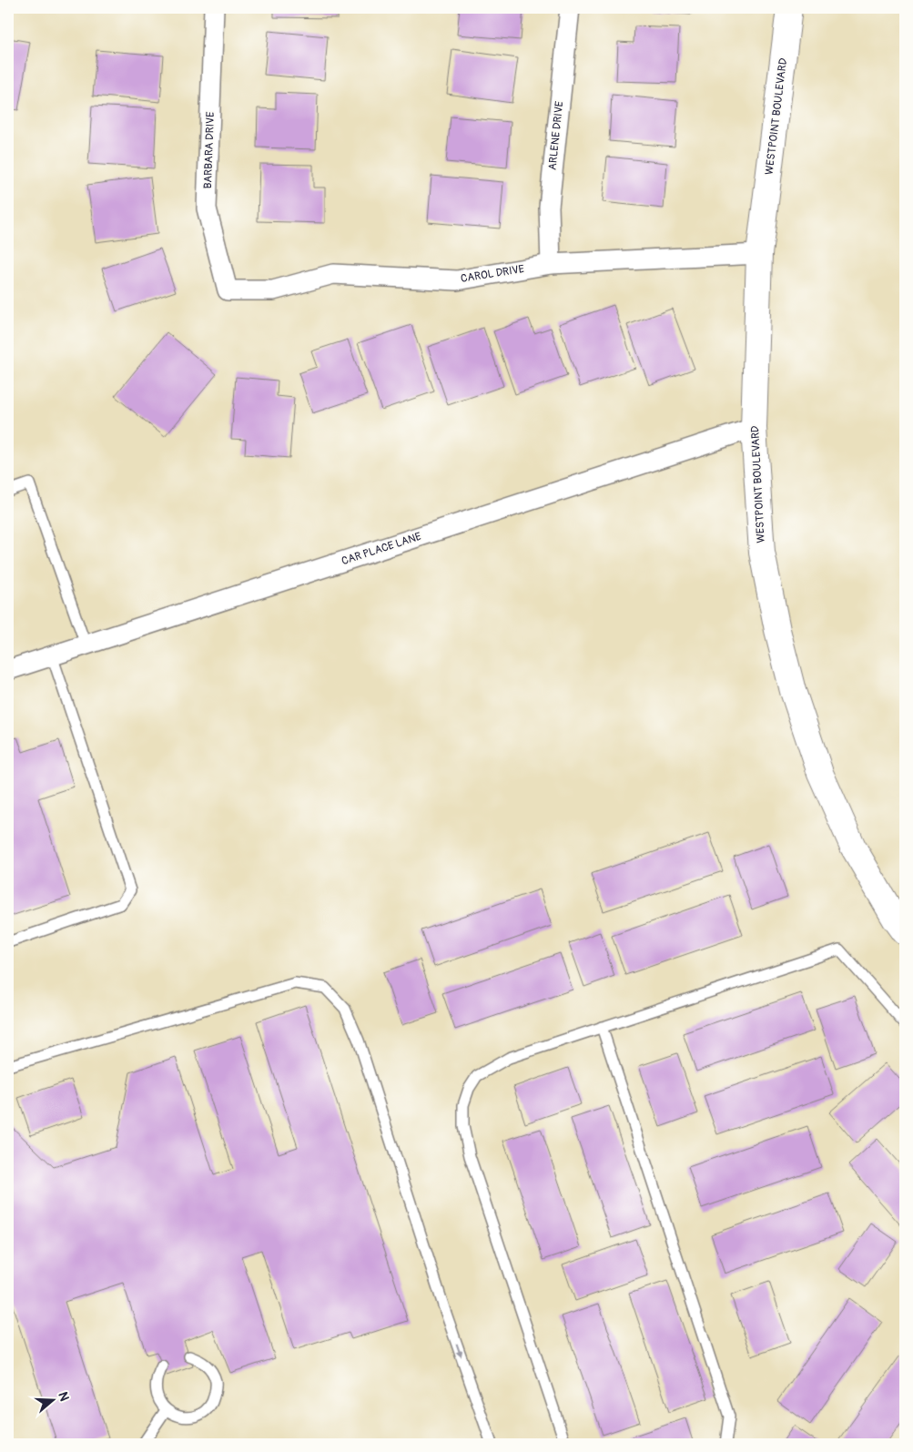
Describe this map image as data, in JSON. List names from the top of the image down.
{
  "streets": {
    "street": [
      "WESTPOINT BOULEVARD",
      "ARLENE DRIVE",
      "BARBARA DRIVE",
      "CAROL DRIVE",
      "CAR PLACE LANE"
    ]
  },
  "crossings": [
    ["WESTPOINT BOULEVARD", "CAROL DRIVE"],
    ["WESTPOINT BOULEVARD", "CAR PLACE LANE"],
    ["ARLENE DRIVE", "CAROL DRIVE"],
    ["BARBARA DRIVE", "CAROL DRIVE"]
  ],
  "north": "right"
}
